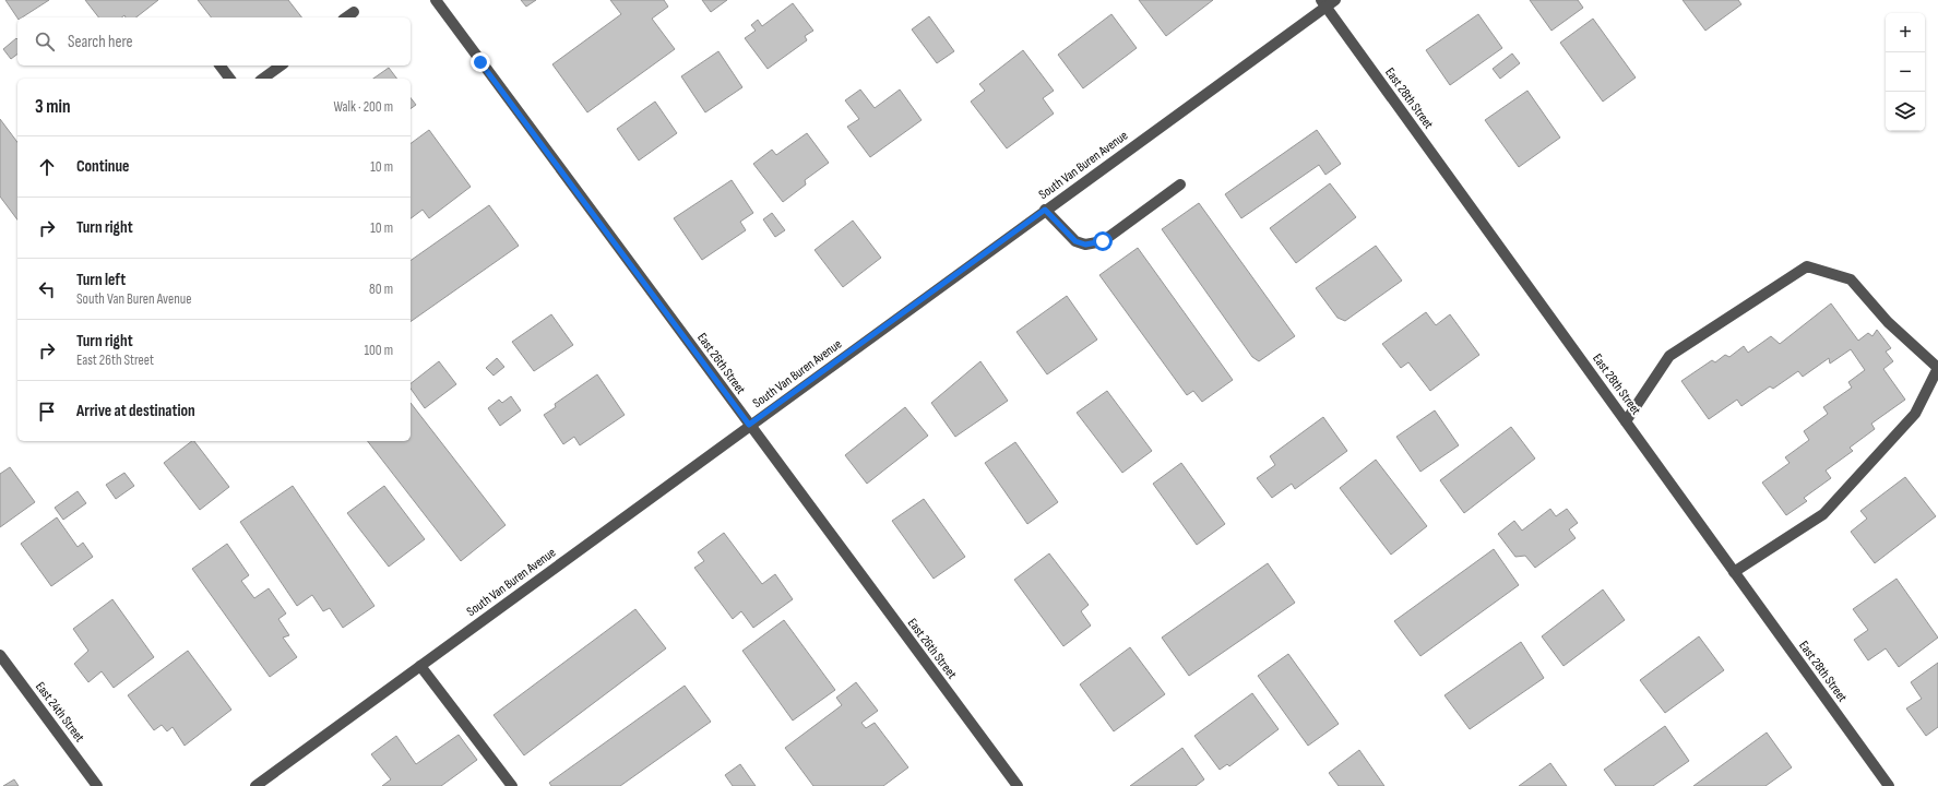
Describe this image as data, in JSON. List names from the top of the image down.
{
  "streets": {
    "street": [
      "East 28th Street",
      "South Van Buren Avenue",
      "East 26th Street",
      "East 24th Street"
    ]
  },
  "crossings": [
    ["East 28th Street", "South Van Buren Avenue"],
    ["South Van Buren Avenue", "East 26th Street"]
  ],
  "page": {
    "map_buttons": ["+", "−"],
    "search": "Search here",
    "heading": ["3 min", "Walk · 200 m"],
    "list": [
      ["Continue", "10 m"],
      ["Turn right", "10 m"],
      ["Turn left", "South Van Buren Avenue", "80 m"],
      ["Turn right", "East 26th Street", "100 m"],
      "Arrive at destination"
    ]
  }
}
